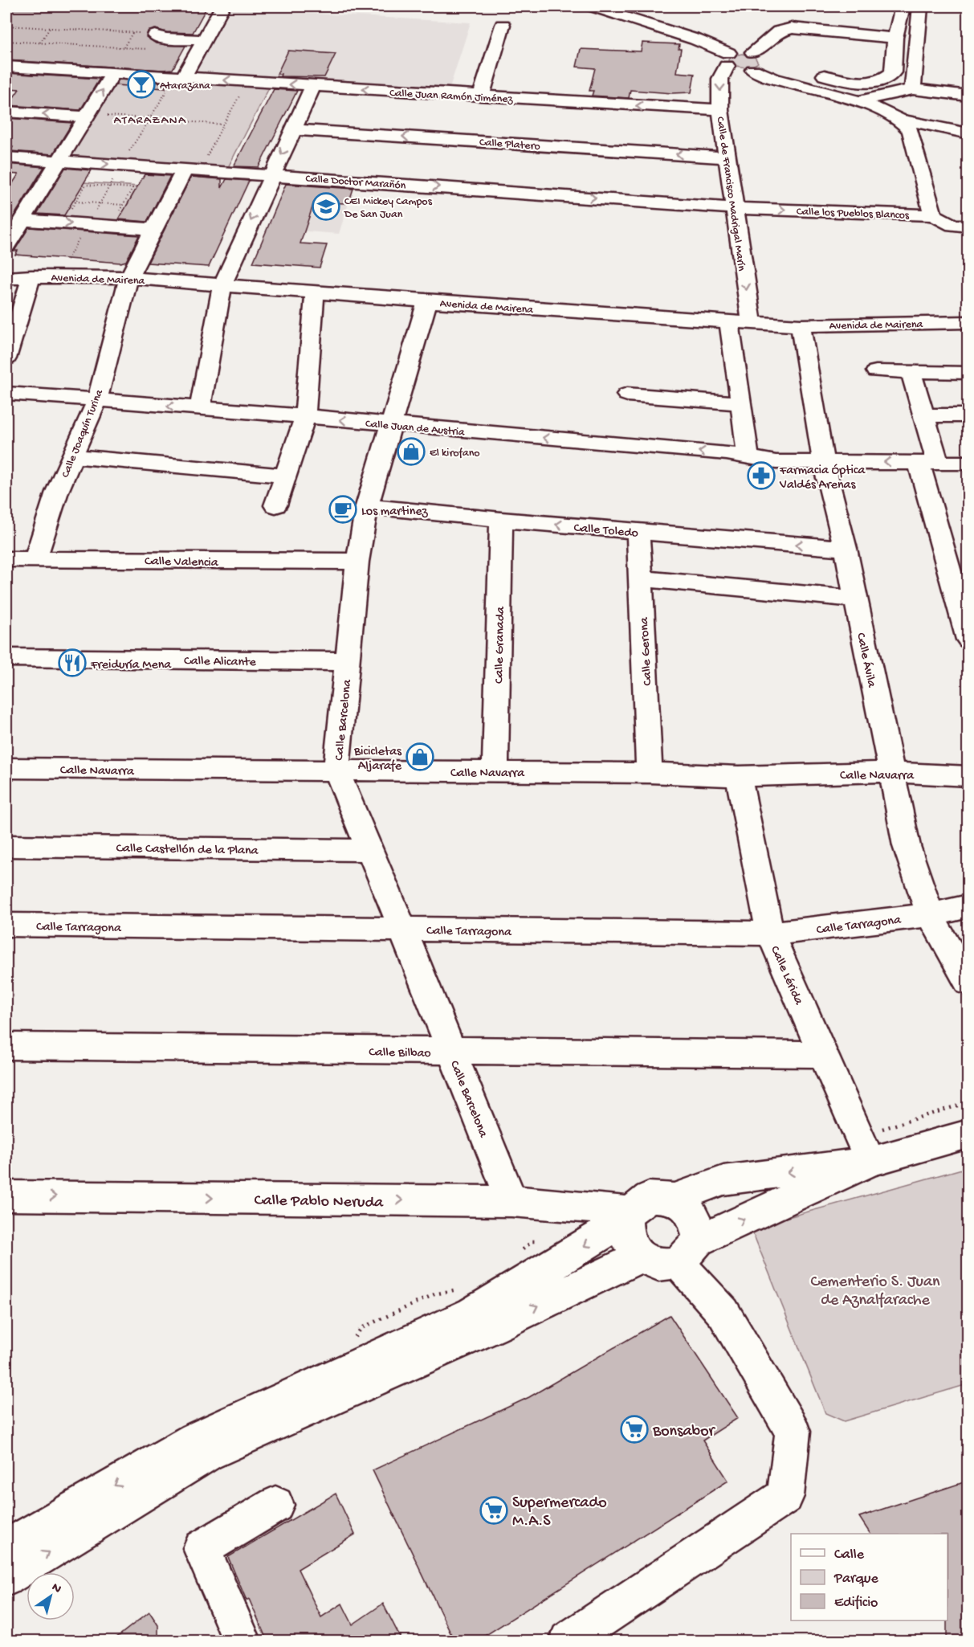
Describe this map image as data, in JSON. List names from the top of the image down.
{
  "streets": {
    "street": [
      "Calle Juan Ramón Jiménez",
      "Calle Platero",
      "Calle Doctor Marañón",
      "Calle de Francisco Madrigal Marín",
      "Calle los Pueblos Blancos",
      "Avenida de Mairena",
      "Calle Juan de Austria",
      "Calle Joaquín Turina",
      "Calle Toledo",
      "Calle Valencia",
      "Calle Granada",
      "Calle Gerona",
      "Calle Alicante",
      "Calle Ávila",
      "Calle Barcelona",
      "Calle Navarra",
      "Calle Castellón de la Plana",
      "Calle Tarragona",
      "Calle Lérida",
      "Calle Bilbao",
      "Calle Pablo Neruda"
    ]
  },
  "crossings": [
    ["Calle Juan Ramón Jiménez", "Calle de Francisco Madrigal Marín"],
    ["Calle Platero", "Calle de Francisco Madrigal Marín"],
    ["Calle Doctor Marañón", "Calle de Francisco Madrigal Marín"],
    ["Calle Doctor Marañón", "Calle los Pueblos Blancos"],
    ["Calle Doctor Marañón", "Calle Joaquín Turina"],
    ["Calle de Francisco Madrigal Marín", "Calle los Pueblos Blancos"],
    ["Calle de Francisco Madrigal Marín", "Avenida de Mairena"],
    ["Avenida de Mairena", "Calle Joaquín Turina"],
    ["Avenida de Mairena", "Calle Ávila"],
    ["Avenida de Mairena", "Calle Barcelona"],
    ["Calle Juan de Austria", "Calle Joaquín Turina"],
    ["Calle Juan de Austria", "Calle Ávila"],
    ["Calle Juan de Austria", "Calle Barcelona"],
    ["Calle Joaquín Turina", "Calle Valencia"],
    ["Calle Toledo", "Calle Granada"],
    ["Calle Toledo", "Calle Gerona"],
    ["Calle Toledo", "Calle Ávila"],
    ["Calle Toledo", "Calle Barcelona"],
    ["Calle Valencia", "Calle Barcelona"],
    ["Calle Granada", "Calle Navarra"],
    ["Calle Gerona", "Calle Navarra"],
    ["Calle Alicante", "Calle Barcelona"],
    ["Calle Ávila", "Calle Navarra"],
    ["Calle Ávila", "Calle Tarragona"],
    ["Calle Barcelona", "Calle Navarra"],
    ["Calle Barcelona", "Calle Castellón de la Plana"],
    ["Calle Barcelona", "Calle Tarragona"],
    ["Calle Barcelona", "Calle Bilbao"],
    ["Calle Barcelona", "Calle Pablo Neruda"],
    ["Calle Navarra", "Calle Lérida"],
    ["Calle Tarragona", "Calle Lérida"],
    ["Calle Lérida", "Calle Bilbao"]
  ],
  "one_way": ["Calle Pablo Neruda"],
  "districts": ["ATARAZANA"],
  "parks": ["Cementerio S. Juan de Aznalfarache"],
  "places": {
    "bar": ["Atarazana"],
    "school or university": ["CEI Mickey Campos De San Juan"],
    "shop": ["El kirofano", "Bicicletas Aljarafe"],
    "pharmacy": ["Farmacia Óptica Valdés Arenas"],
    "cafe": ["Los martinez"],
    "restaurant": ["Freiduría Mena"],
    "supermarket": ["Bonsabor", "Supermercado M.A.S"]
  },
  "legend": ["Calle", "Parque", "Edificio"],
  "north": "top right"
}
